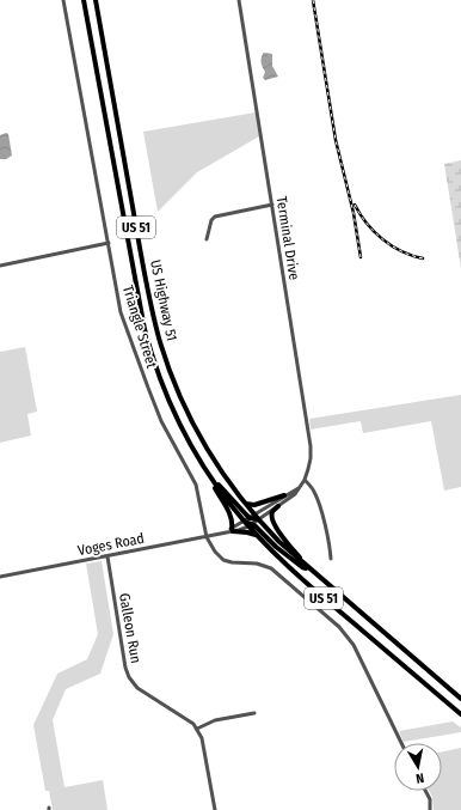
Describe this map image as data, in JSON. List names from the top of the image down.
{
  "streets": {
    "main road": ["US 51", "US Highway 51"],
    "street": [
      "Terminal Drive",
      "Triangle Street",
      "Voges Road",
      "Galleon Run"
    ]
  },
  "crossings": [
    ["US 51", "Terminal Drive"],
    ["US 51", "US Highway 51"],
    ["US 51", "Voges Road"],
    ["Terminal Drive", "US Highway 51"],
    ["Terminal Drive", "Voges Road"],
    ["US Highway 51", "Voges Road"],
    ["Triangle Street", "Voges Road"],
    ["Voges Road", "Galleon Run"]
  ],
  "north": "bottom"
}
